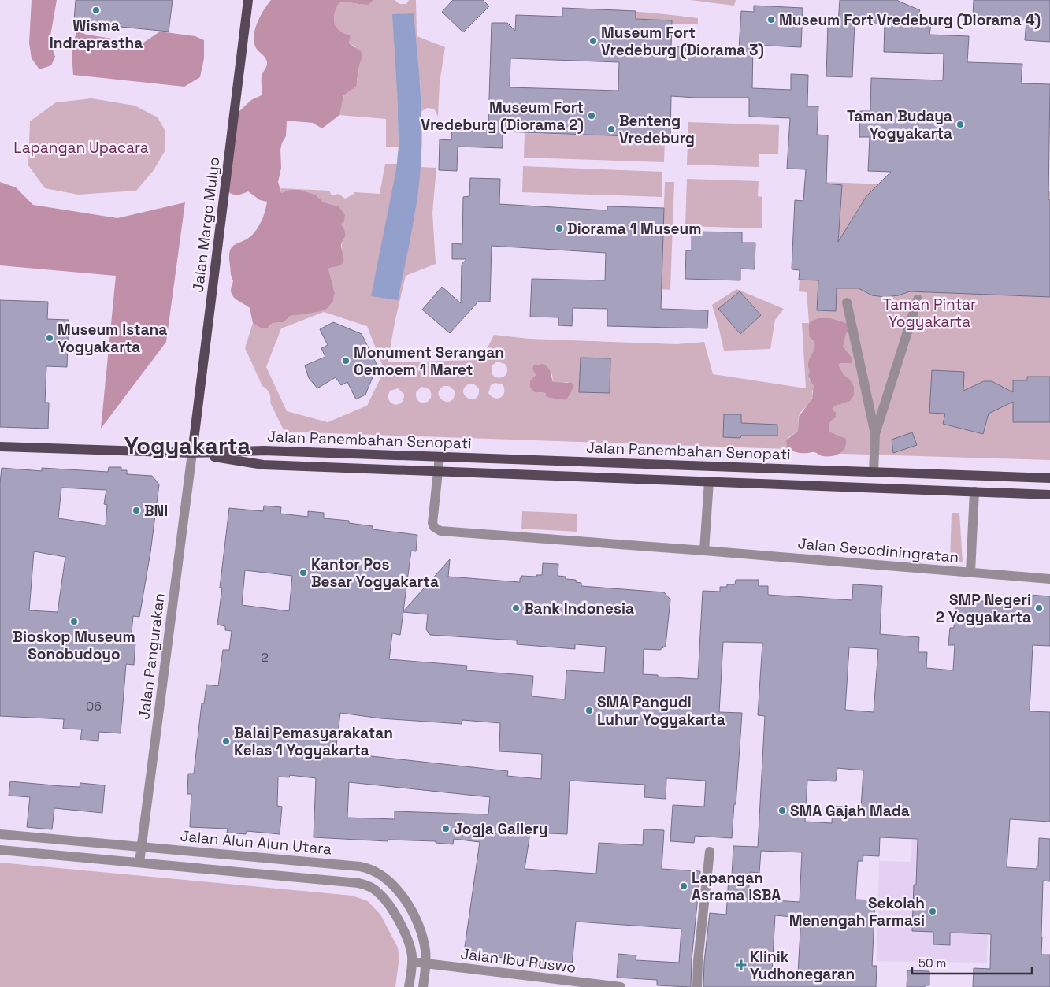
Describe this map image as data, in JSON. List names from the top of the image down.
{
  "streets": {
    "main road": ["Jalan Margo Mulyo", "Jalan Panembahan Senopati"],
    "street": [
      "Jalan Secodiningratan",
      "Jalan Pangurakan",
      "Jalan Alun Alun Utara",
      "Jalan Ibu Ruswo"
    ]
  },
  "crossings": [
    ["Jalan Margo Mulyo", "Jalan Panembahan Senopati"],
    ["Jalan Margo Mulyo", "Jalan Pangurakan"],
    ["Jalan Panembahan Senopati", "Jalan Secodiningratan"],
    ["Jalan Panembahan Senopati", "Jalan Pangurakan"],
    ["Jalan Pangurakan", "Jalan Alun Alun Utara"],
    ["Jalan Alun Alun Utara", "Jalan Ibu Ruswo"]
  ],
  "districts": ["Yogyakarta"],
  "parks": ["Lapangan Upacara", "Taman Pintar Yogyakarta"],
  "places": {
    "other": [
      "Wisma Indraprastha",
      "Museum Fort Vredeburg (Diorama 4)",
      "Museum Fort Vredeburg (Diorama 3)",
      "Museum Fort Vredeburg (Diorama 2)",
      "Taman Budaya Yogyakarta",
      "Benteng Vredeburg",
      "Diorama 1 Museum",
      "Museum Istana Yogyakarta",
      "Monument Serangan Oemoem 1 Maret",
      "BNI",
      "Kantor Pos Besar Yogyakarta",
      "Bank Indonesia",
      "SMP Negeri 2 Yogyakarta",
      "Bioskop Museum Sonobudoyo",
      "SMA Pangudi Luhur Yogyakarta",
      "Balai Pemasyarakatan Kelas 1 Yogyakarta",
      "SMA Gajah Mada",
      "Jogja Gallery",
      "Lapangan Asrama ISBA",
      "Sekolah Menengah Farmasi"
    ],
    "health": ["Klinik Yudhonegaran"]
  },
  "house_numbers": ["2", "06"],
  "scale_bar": "50 m"
}
